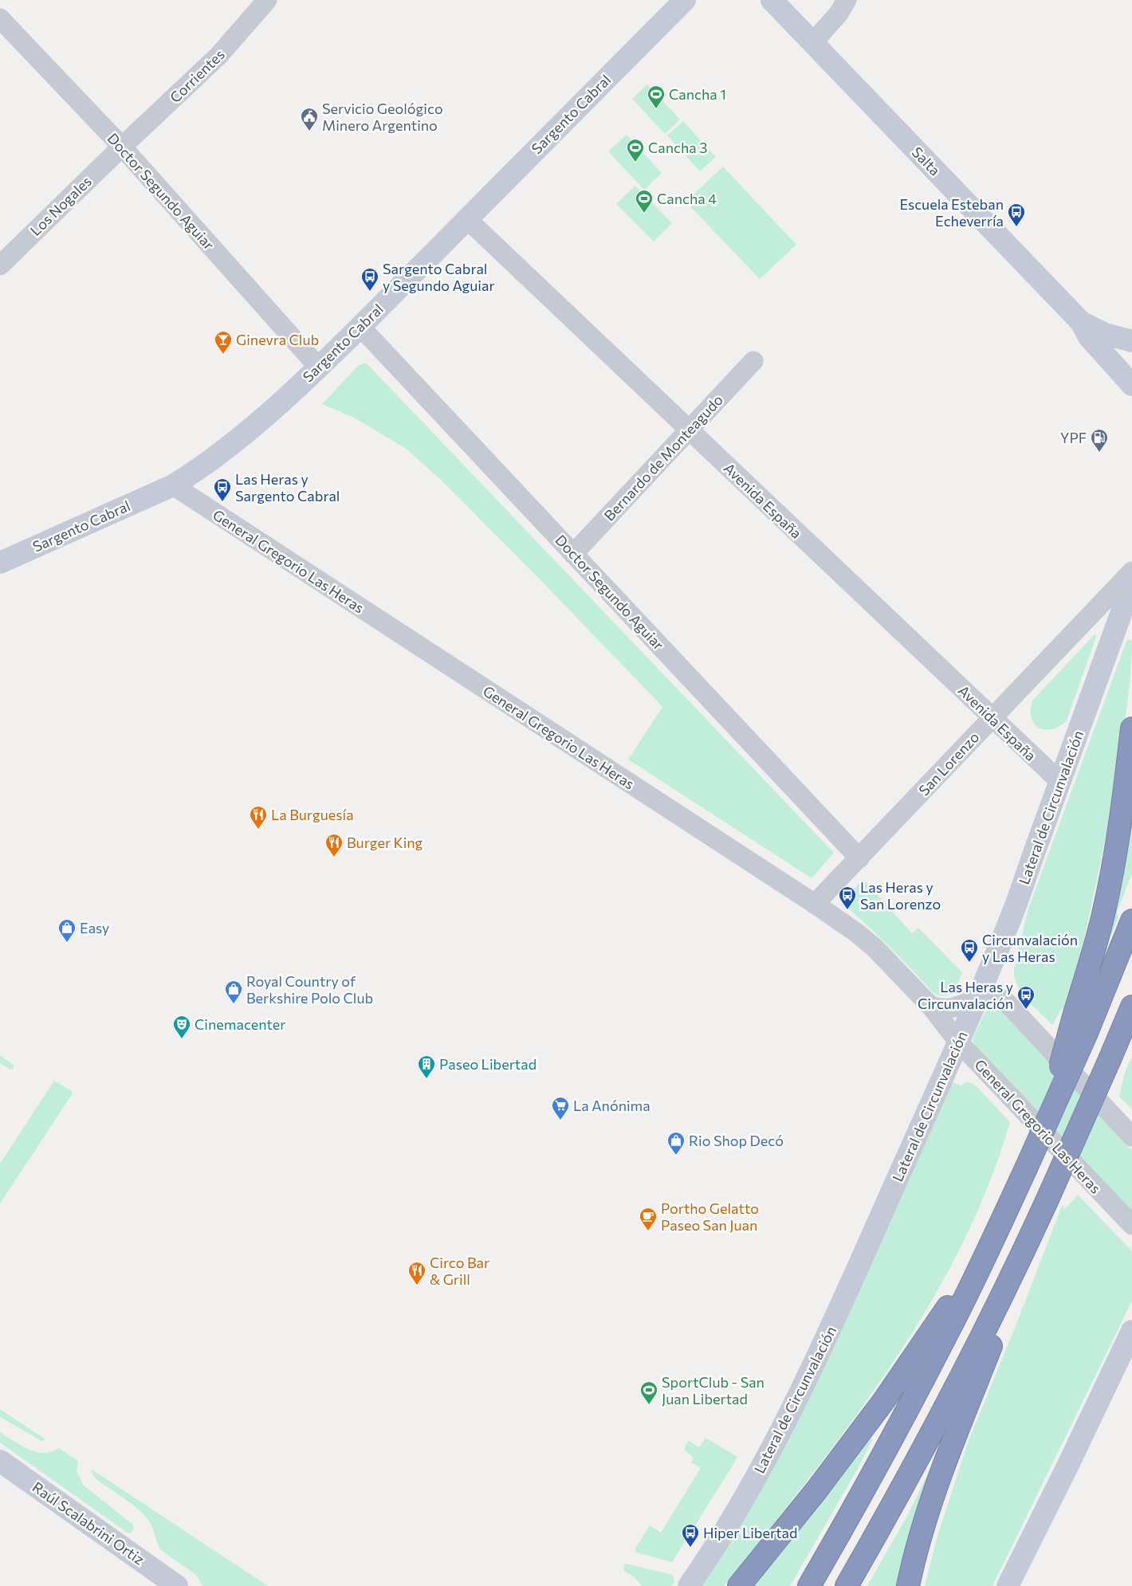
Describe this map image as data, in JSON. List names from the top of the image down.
{
  "streets": {
    "street": [
      "Corrientes",
      "Sargento Cabral",
      "Salta",
      "Doctor Segundo Aguiar",
      "Los Nogales",
      "Bernardo de Monteagudo",
      "Avenida España",
      "General Gregorio Las Heras",
      "San Lorenzo",
      "Lateral de Circunvalación",
      "Raúl Scalabrini Ortiz"
    ]
  },
  "crossings": [
    ["Corrientes", "Doctor Segundo Aguiar"],
    ["Corrientes", "Los Nogales"],
    ["Sargento Cabral", "Doctor Segundo Aguiar"],
    ["Sargento Cabral", "Avenida España"],
    ["Sargento Cabral", "General Gregorio Las Heras"],
    ["Doctor Segundo Aguiar", "Los Nogales"],
    ["Doctor Segundo Aguiar", "Bernardo de Monteagudo"],
    ["Doctor Segundo Aguiar", "San Lorenzo"],
    ["Bernardo de Monteagudo", "Avenida España"],
    ["Avenida España", "San Lorenzo"],
    ["Avenida España", "Lateral de Circunvalación"],
    ["General Gregorio Las Heras", "San Lorenzo"],
    ["General Gregorio Las Heras", "Lateral de Circunvalación"]
  ],
  "places": {
    "sports": [
      "Cancha 1",
      "Cancha 3",
      "Cancha 4",
      "SportClub - San Juan Libertad"
    ],
    "public building": ["Servicio Geológico Minero Argentino"],
    "bus stop": [
      "Escuela Esteban Echeverría",
      "Sargento Cabral y Segundo Aguiar",
      "Las Heras y Sargento Cabral",
      "Las Heras y San Lorenzo",
      "Circunvalación y Las Heras",
      "Las Heras y Circunvalación",
      "Hiper Libertad"
    ],
    "bar": ["Ginevra Club"],
    "fuel station": ["YPF"],
    "restaurant": ["La Burguesía", "Burger King", "Circo Bar & Grill"],
    "shop": ["Easy", "Royal Country of Berkshire Polo Club", "Rio Shop Decó"],
    "theatre": ["Cinemacenter"],
    "building": ["Paseo Libertad"],
    "supermarket": ["La Anónima"],
    "cafe": ["Portho Gelatto Paseo San Juan"]
  }
}
